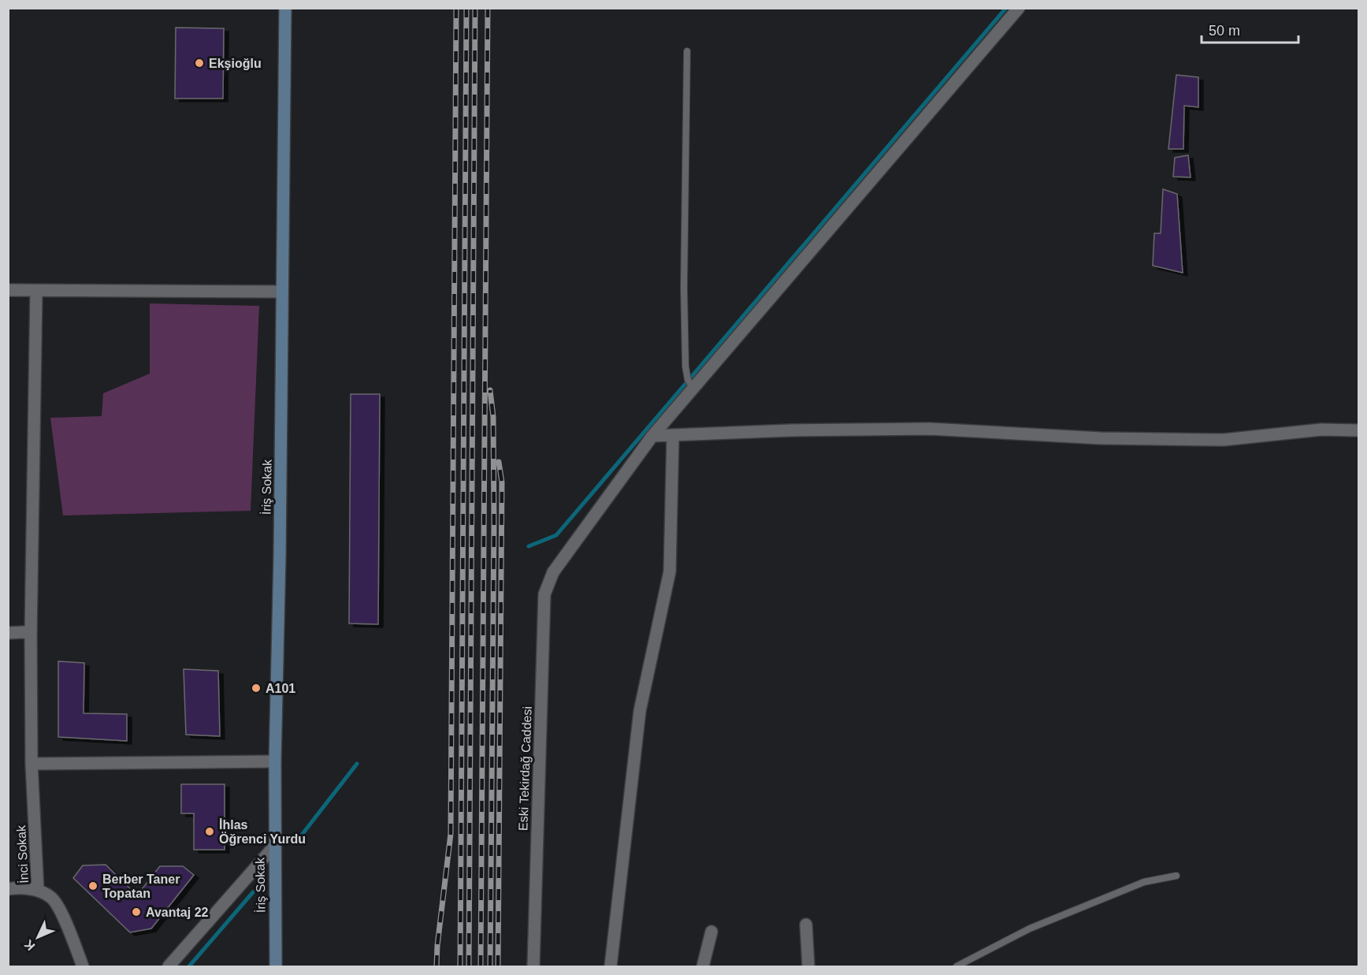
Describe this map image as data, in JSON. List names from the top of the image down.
{
  "streets": {
    "main road": ["İriş Sokak"],
    "street": ["Eski Tekirdağ Caddesi", "İnci Sokak"]
  },
  "places": [
    "Ekşioğlu",
    "A101",
    "İhlas Öğrenci Yurdu",
    "Berber Taner Topatan",
    "Avantaj 22"
  ],
  "scale_bar": "50 m",
  "north": "bottom left"
}
